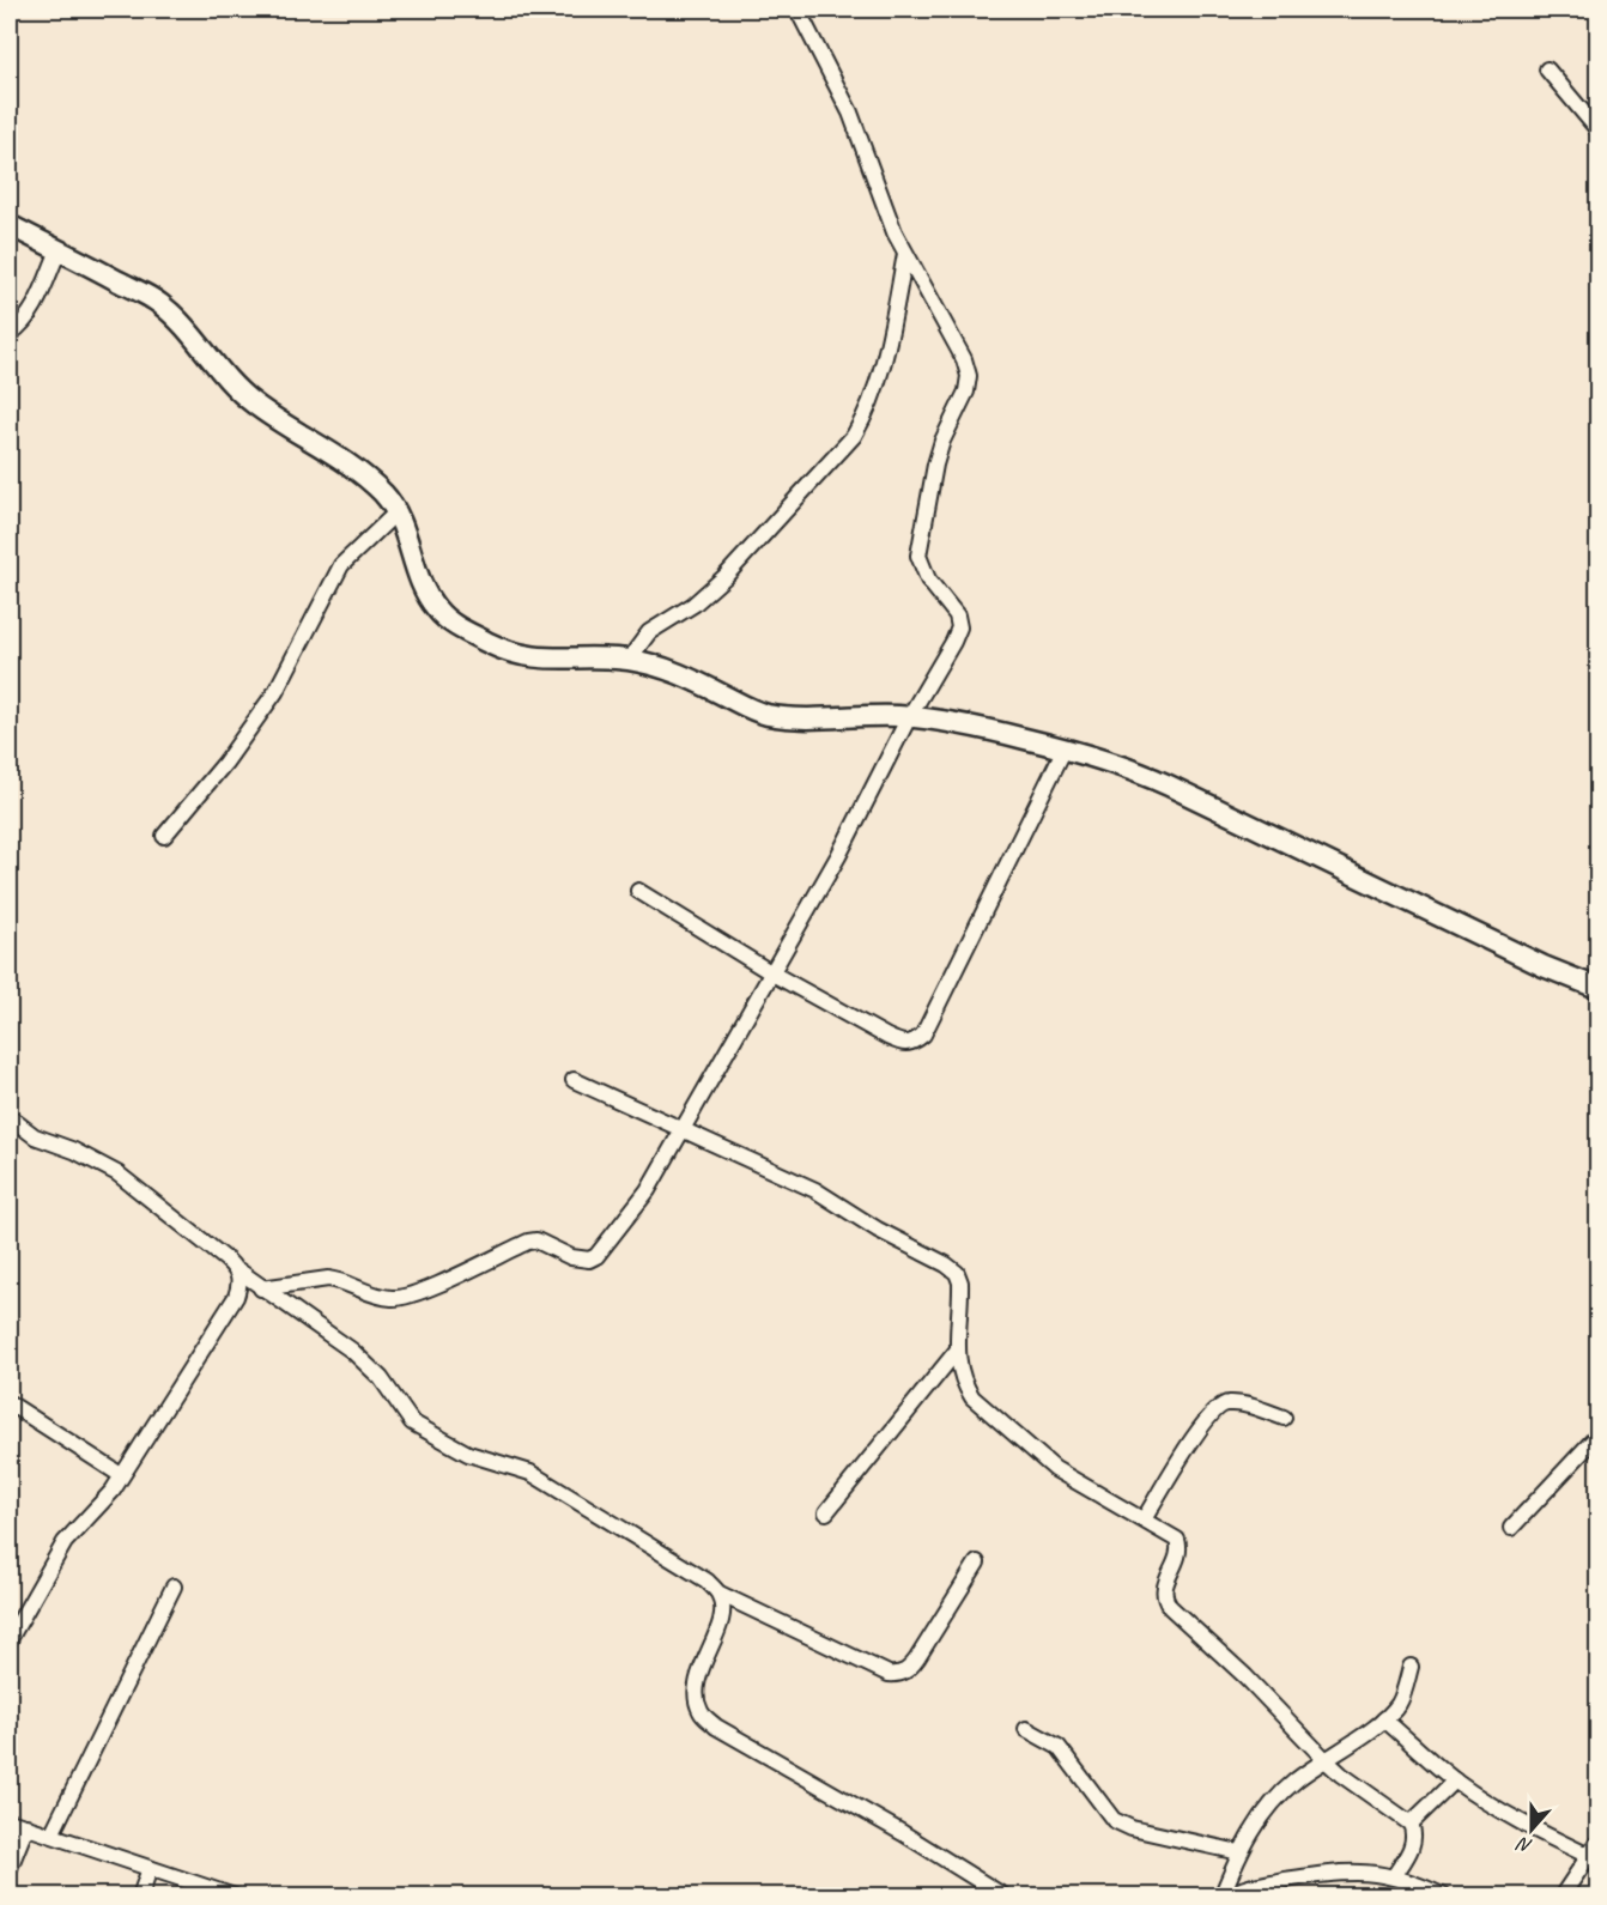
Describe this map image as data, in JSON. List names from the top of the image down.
{
  "north": "bottom"
}
